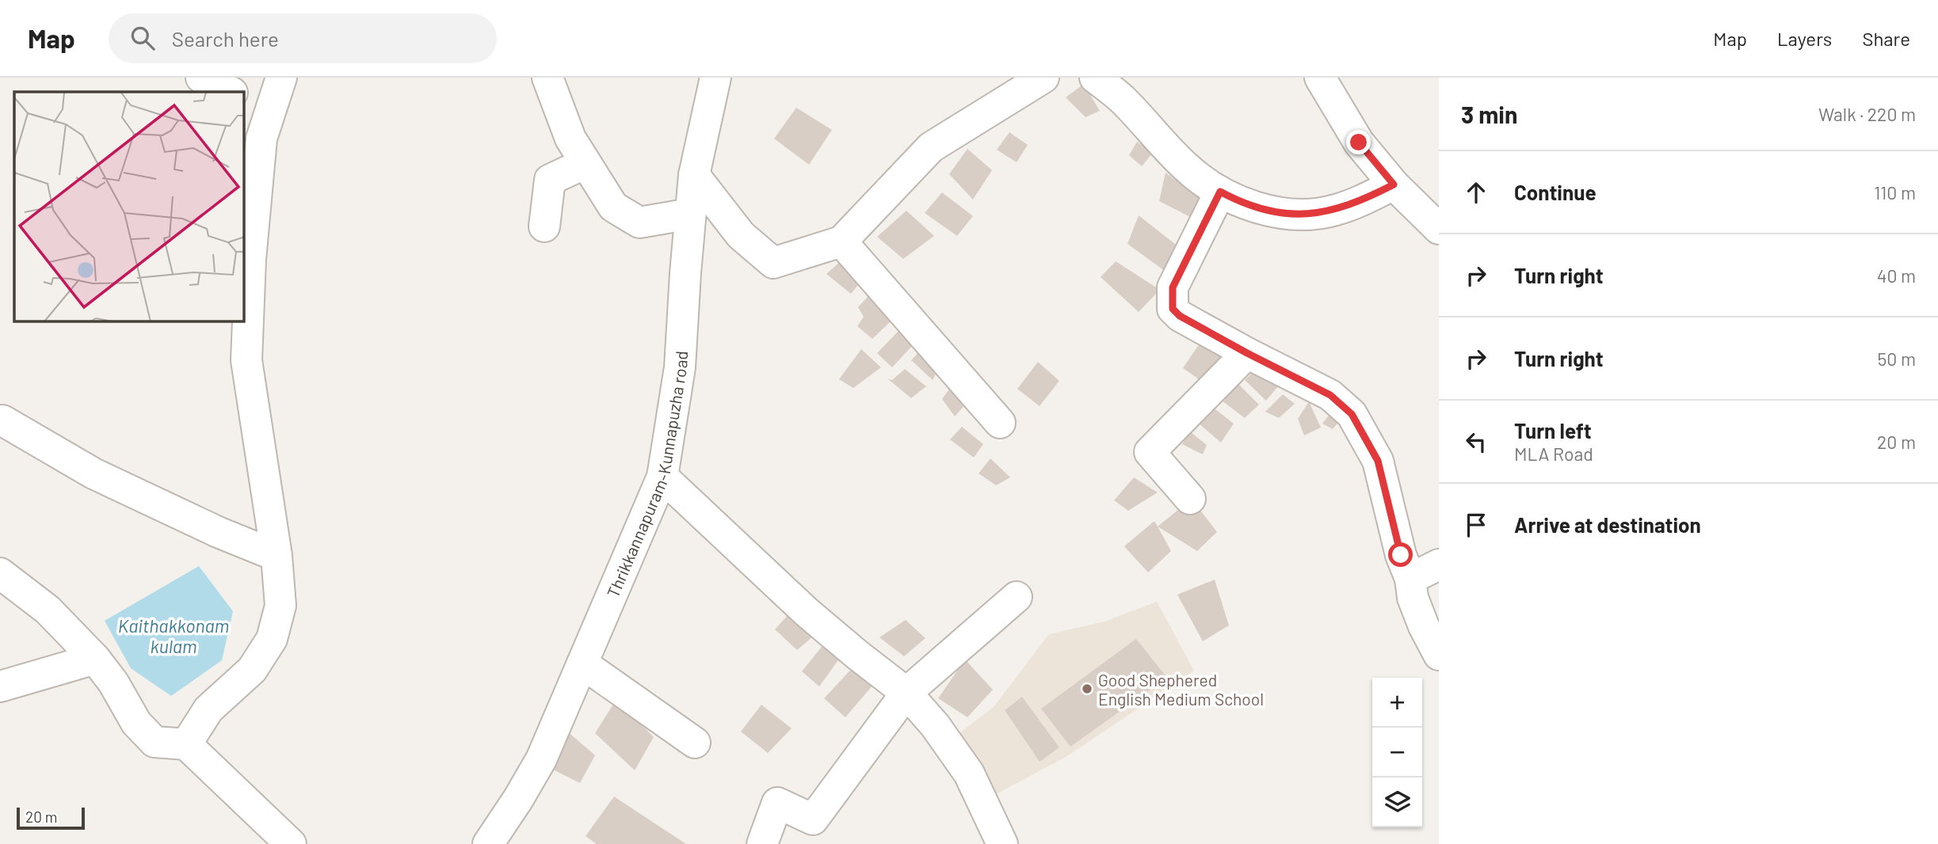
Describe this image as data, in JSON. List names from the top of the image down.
{
  "streets": {
    "street": ["Thrikkannapuram-Kunnapuzha road"]
  },
  "water": ["Kaithakkonam kulam"],
  "places": ["Good Shephered English Medium School"],
  "scale_bar": "20 m",
  "page": {
    "header": "Map",
    "search": "Search here",
    "nav": ["Map", "Layers", "Share"],
    "heading": ["3 min", "Walk · 220 m"],
    "list": [
      ["Continue", "110 m"],
      ["Turn right", "40 m"],
      ["Turn right", "50 m"],
      ["Turn left", "MLA Road", "20 m"],
      "Arrive at destination"
    ],
    "map_buttons": ["+", "−"],
    "scale": "20 m"
  }
}
